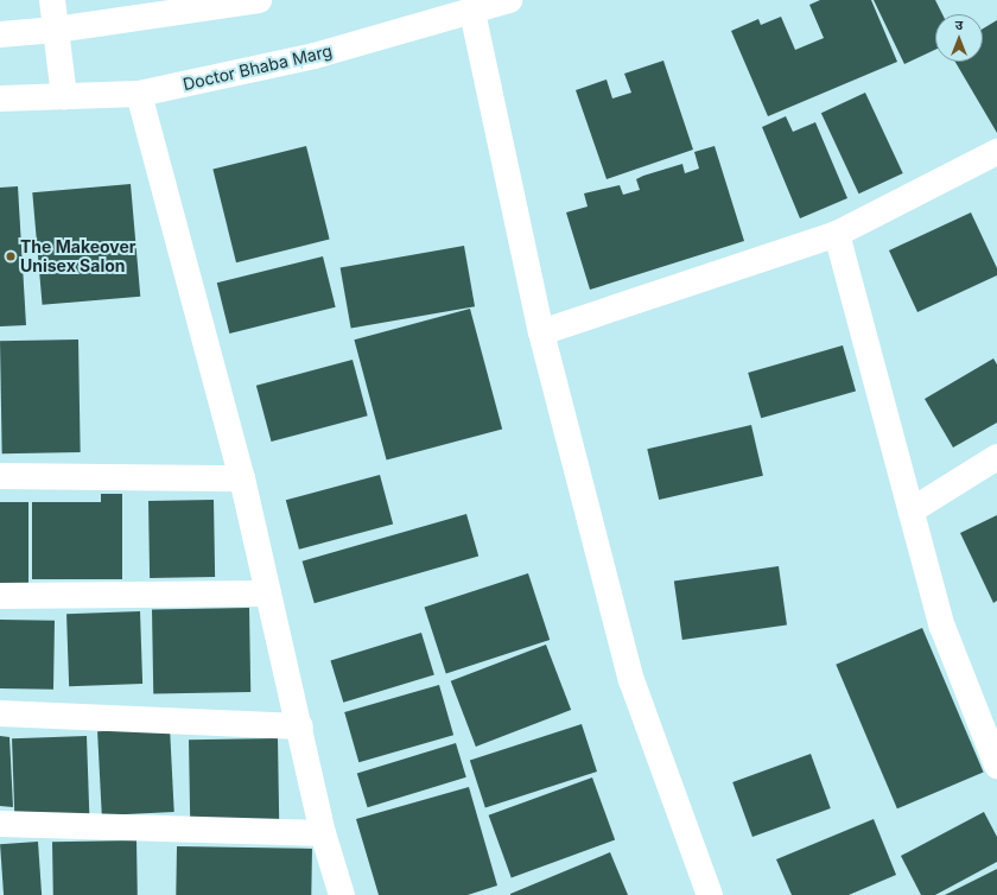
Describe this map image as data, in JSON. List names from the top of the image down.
{
  "streets": {
    "street": ["Doctor Bhaba Marg"]
  },
  "places": ["The Makeover Unisex Salon"],
  "north": "top"
}
